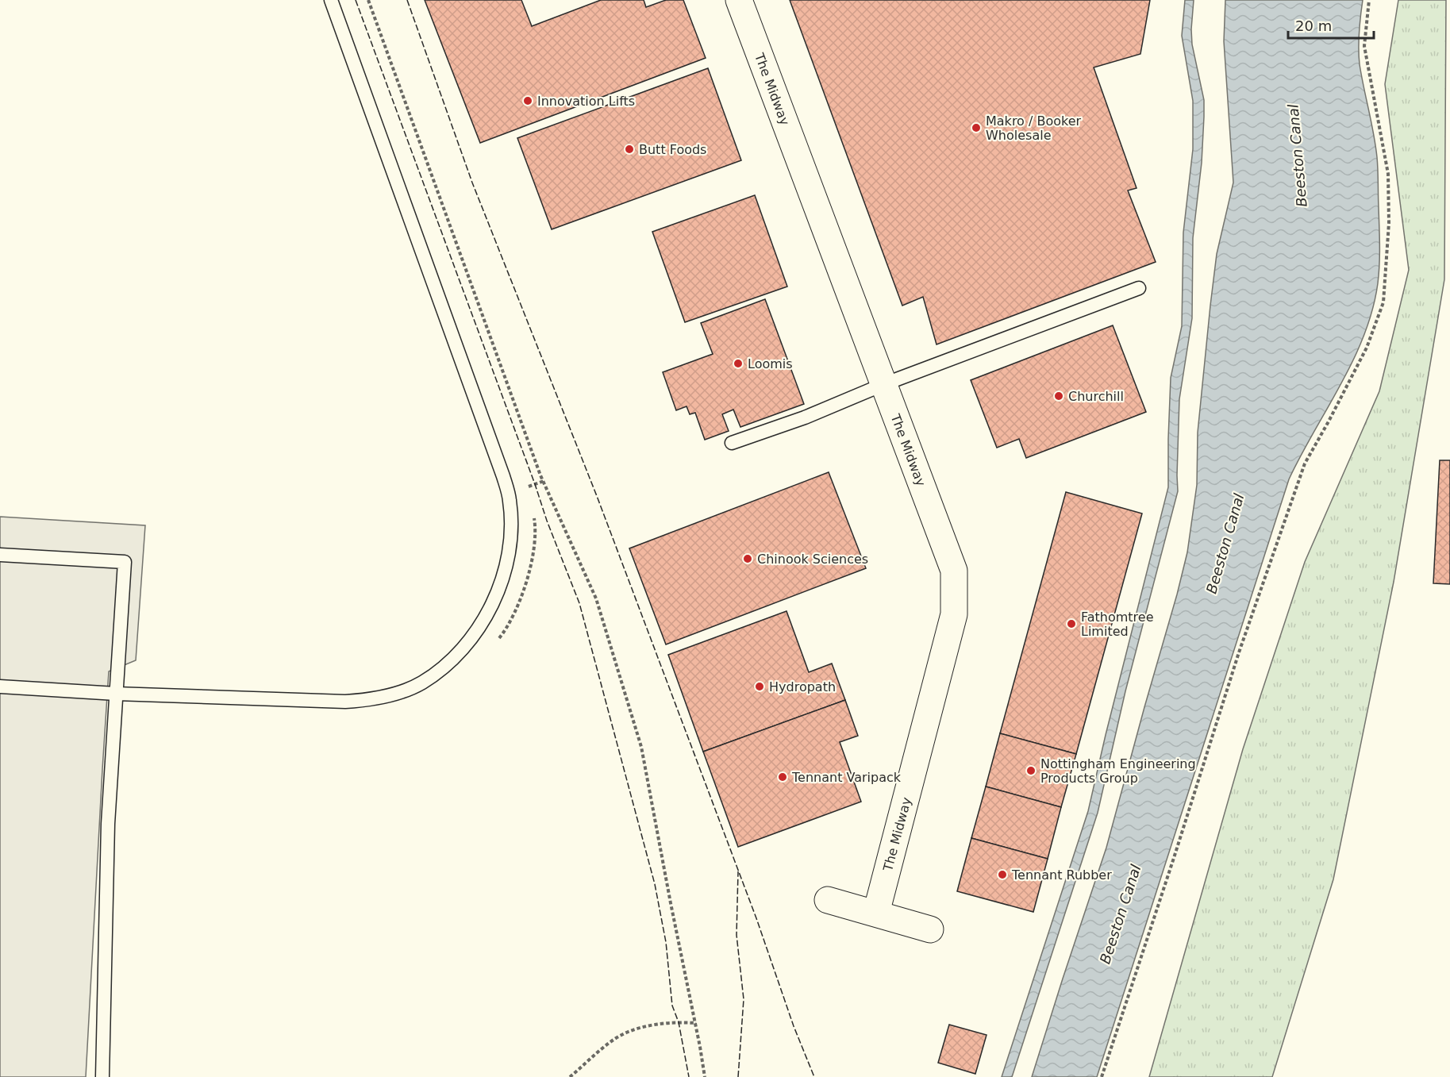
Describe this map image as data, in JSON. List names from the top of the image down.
{
  "streets": {
    "street": ["The Midway"]
  },
  "water": ["Beeston Canal"],
  "places": [
    "Innovation Lifts",
    "Makro / Booker Wholesale",
    "Butt Foods",
    "Loomis",
    "Churchill",
    "Chinook Sciences",
    "Fathomtree Limited",
    "Hydropath",
    "Nottingham Engineering Products Group",
    "Tennant Varipack",
    "Tennant Rubber"
  ],
  "scale_bar": "20 m"
}
